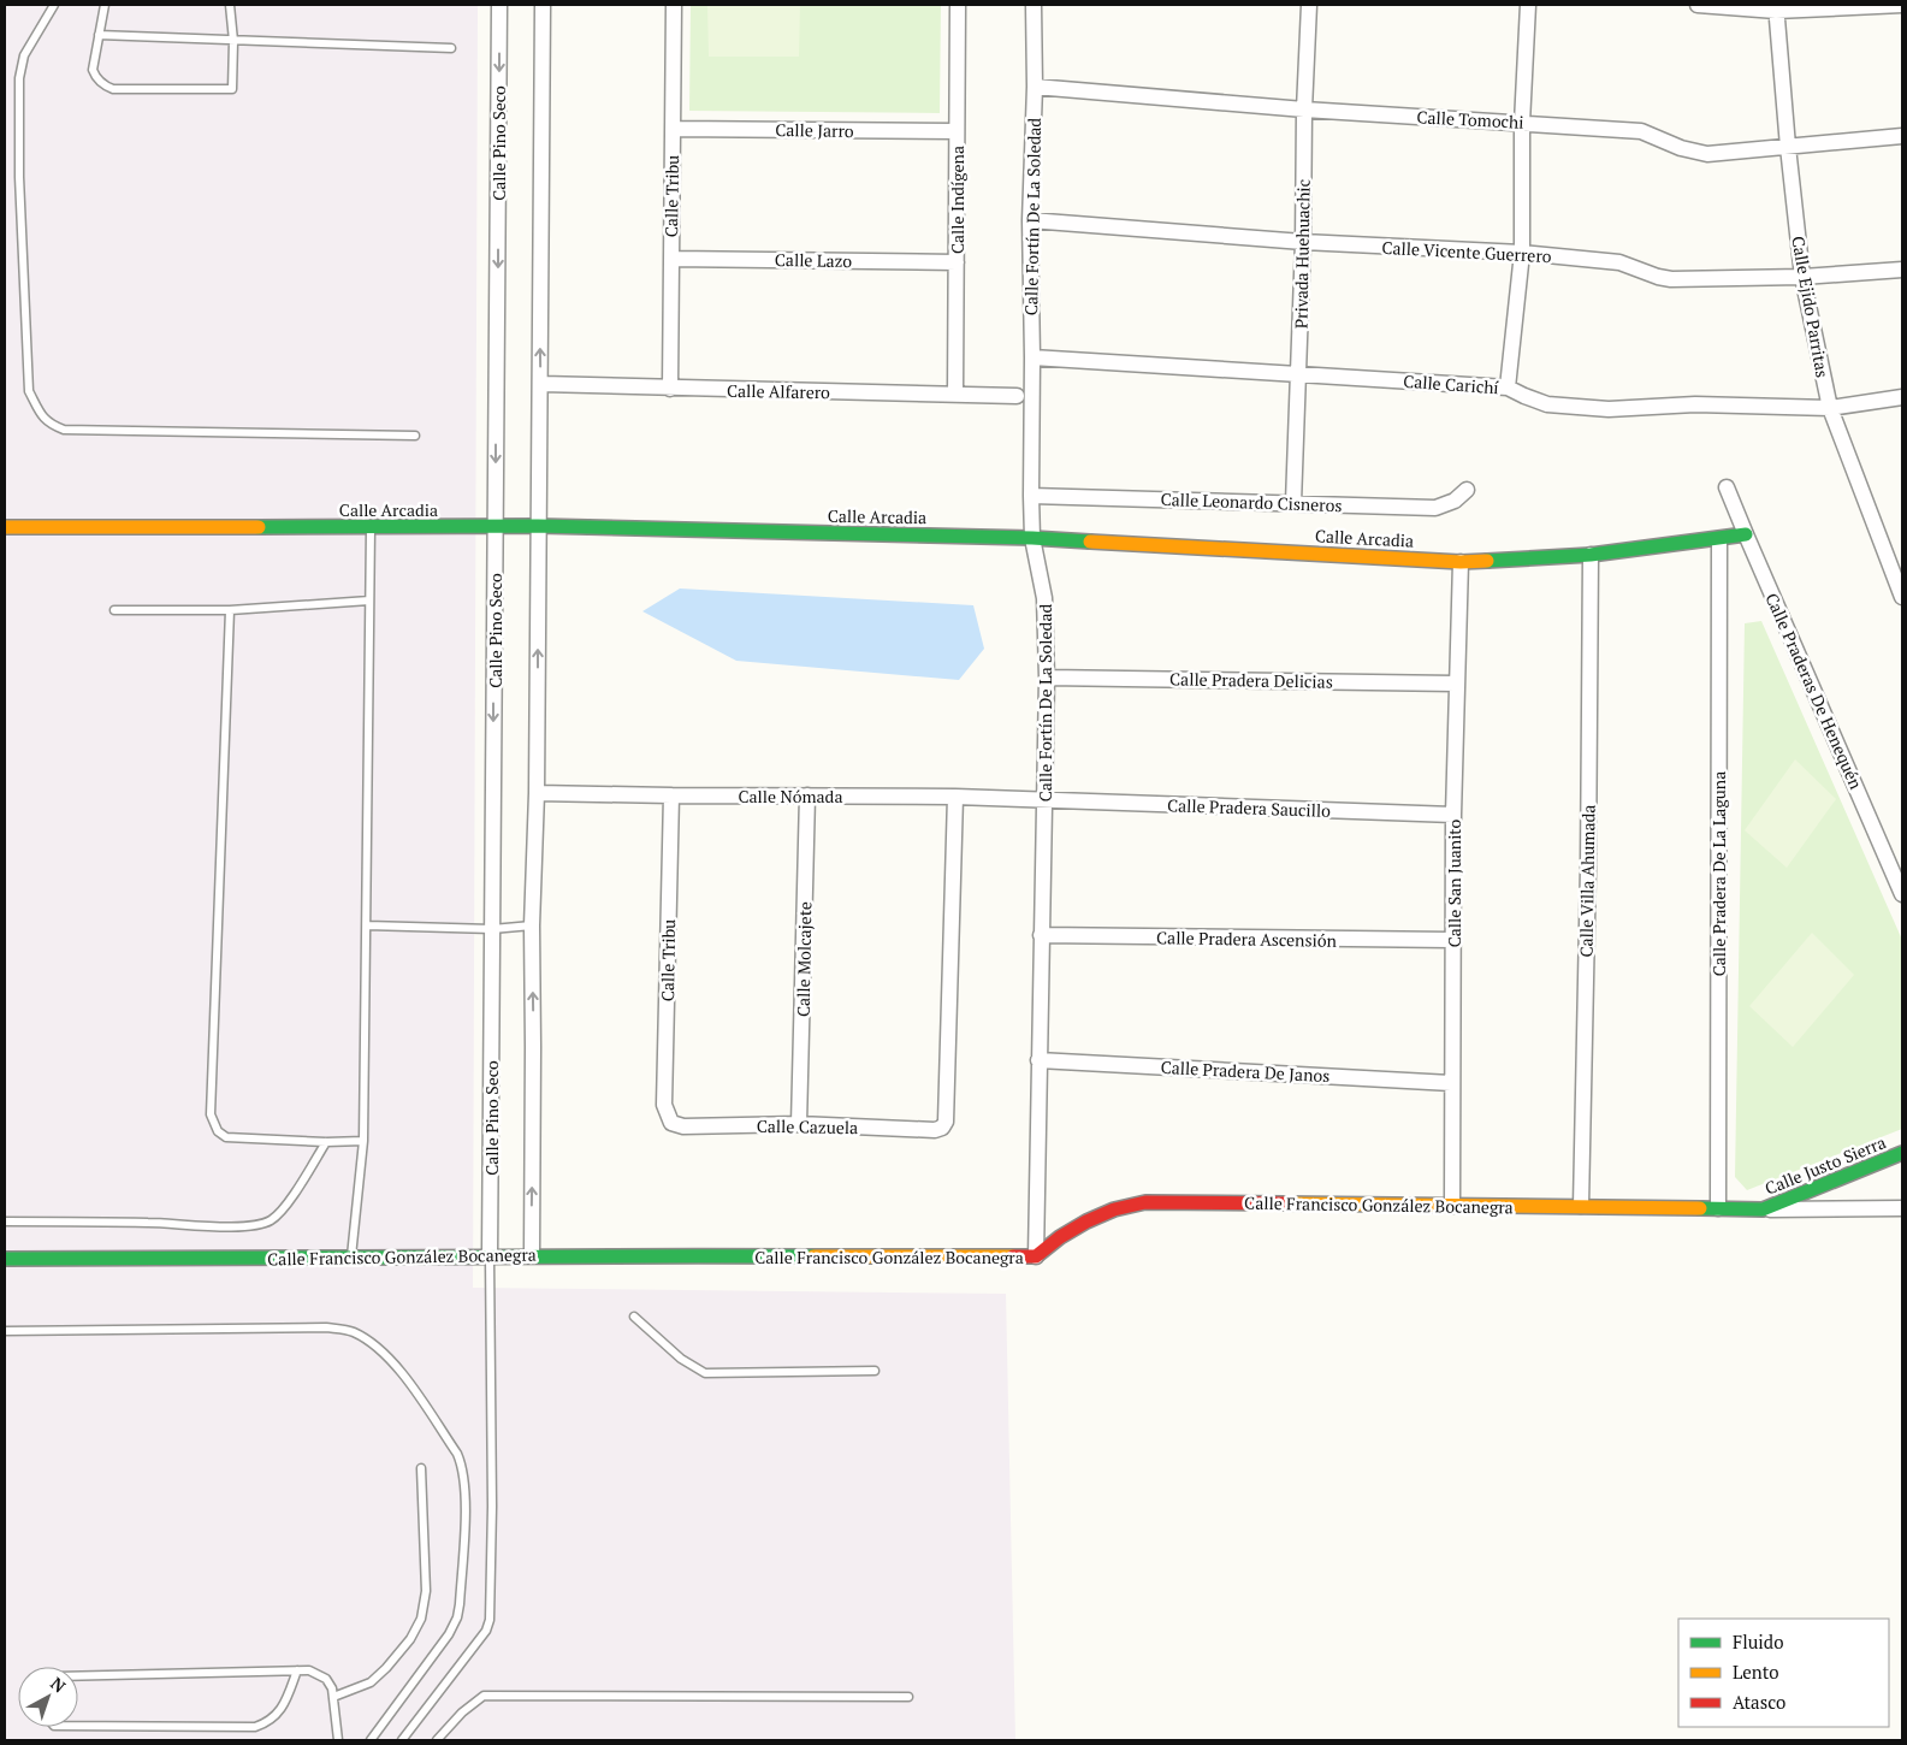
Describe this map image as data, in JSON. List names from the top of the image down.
{
  "streets": {
    "street": [
      "Calle Tomochi",
      "Calle Jarro",
      "Calle Pino Seco",
      "Calle Tribu",
      "Calle Indígena",
      "Calle Fortín De La Soledad",
      "Calle Vicente Guerrero",
      "Privada Huehuachic",
      "Calle Lazo",
      "Calle Ejido Parritas",
      "Calle Carichí",
      "Calle Alfarero",
      "Calle Leonardo Cisneros",
      "Calle Arcadia",
      "Calle Pradera Delicias",
      "Calle Praderas De Henequén",
      "Calle Nómada",
      "Calle Pradera Saucillo",
      "Calle Pradera De La Laguna",
      "Calle Villa Ahumada",
      "Calle San Juanito",
      "Calle Pradera Ascensión",
      "Calle Molcajete",
      "Calle Pradera De Janos",
      "Calle Cazuela",
      "Calle Justo Sierra",
      "Calle Francisco González Bocanegra"
    ]
  },
  "crossings": [
    ["Calle Tomochi", "Calle Fortín De La Soledad"],
    ["Calle Tomochi", "Privada Huehuachic"],
    ["Calle Tomochi", "Calle Ejido Parritas"],
    ["Calle Jarro", "Calle Tribu"],
    ["Calle Jarro", "Calle Indígena"],
    ["Calle Pino Seco", "Calle Arcadia"],
    ["Calle Pino Seco", "Calle Francisco González Bocanegra"],
    ["Calle Tribu", "Calle Lazo"],
    ["Calle Tribu", "Calle Alfarero"],
    ["Calle Tribu", "Calle Nómada"],
    ["Calle Tribu", "Calle Cazuela"],
    ["Calle Indígena", "Calle Lazo"],
    ["Calle Indígena", "Calle Alfarero"],
    ["Calle Fortín De La Soledad", "Calle Vicente Guerrero"],
    ["Calle Fortín De La Soledad", "Calle Carichí"],
    ["Calle Fortín De La Soledad", "Calle Leonardo Cisneros"],
    ["Calle Fortín De La Soledad", "Calle Arcadia"],
    ["Calle Fortín De La Soledad", "Calle Pradera Delicias"],
    ["Calle Fortín De La Soledad", "Calle Nómada"],
    ["Calle Fortín De La Soledad", "Calle Pradera Saucillo"],
    ["Calle Fortín De La Soledad", "Calle Pradera Ascensión"],
    ["Calle Fortín De La Soledad", "Calle Pradera De Janos"],
    ["Calle Fortín De La Soledad", "Calle Francisco González Bocanegra"],
    ["Calle Vicente Guerrero", "Privada Huehuachic"],
    ["Calle Vicente Guerrero", "Calle Ejido Parritas"],
    ["Privada Huehuachic", "Calle Carichí"],
    ["Privada Huehuachic", "Calle Leonardo Cisneros"],
    ["Calle Ejido Parritas", "Calle Carichí"],
    ["Calle Arcadia", "Calle Praderas De Henequén"],
    ["Calle Arcadia", "Calle Pradera De La Laguna"],
    ["Calle Arcadia", "Calle Villa Ahumada"],
    ["Calle Arcadia", "Calle San Juanito"],
    ["Calle Pradera Delicias", "Calle San Juanito"],
    ["Calle Nómada", "Calle Pradera Saucillo"],
    ["Calle Nómada", "Calle Molcajete"],
    ["Calle Nómada", "Calle Cazuela"],
    ["Calle Pradera Saucillo", "Calle San Juanito"],
    ["Calle Pradera De La Laguna", "Calle Francisco González Bocanegra"],
    ["Calle Villa Ahumada", "Calle Francisco González Bocanegra"],
    ["Calle San Juanito", "Calle Pradera Ascensión"],
    ["Calle San Juanito", "Calle Pradera De Janos"],
    ["Calle San Juanito", "Calle Francisco González Bocanegra"],
    ["Calle Molcajete", "Calle Cazuela"],
    ["Calle Justo Sierra", "Calle Francisco González Bocanegra"]
  ],
  "legend": ["Fluido", "Lento", "Atasco"],
  "north": "top right"
}
